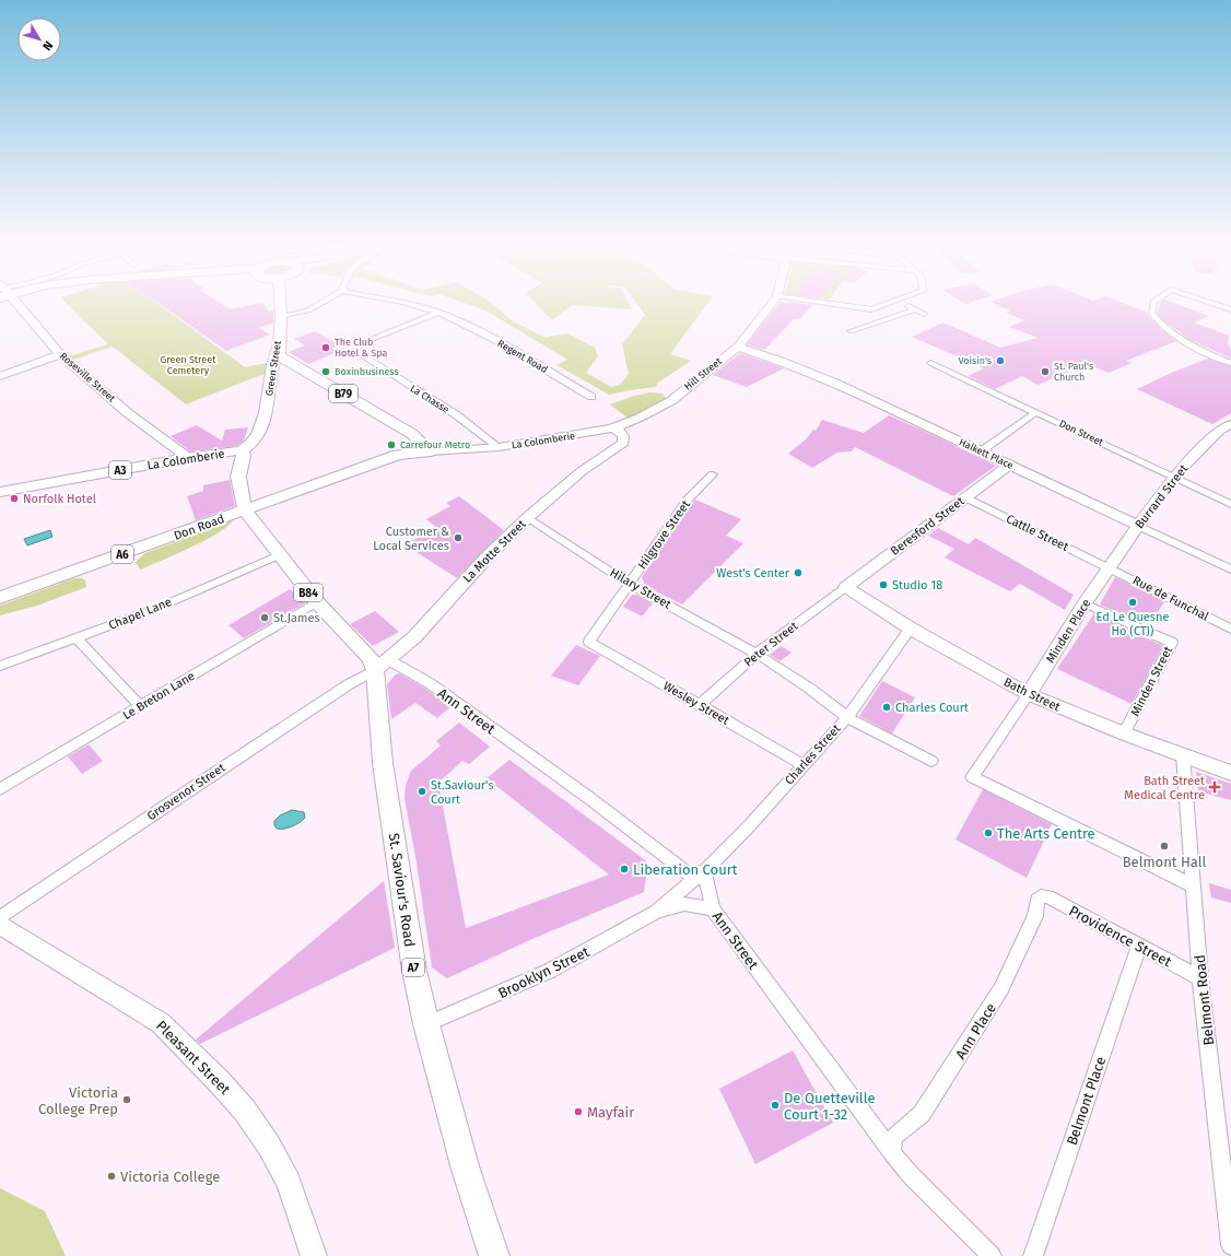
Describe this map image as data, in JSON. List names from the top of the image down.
{
  "streets": {
    "main road": [
      "Green Street",
      "Hill Street",
      "Roseville Street",
      "B79",
      "La Colomberie",
      "Halkett Place",
      "A3",
      "Burrard Street",
      "Beresford Street",
      "Don Road",
      "La Motte Street",
      "A6",
      "B84",
      "Minden Place",
      "Bath Street",
      "St. Saviour's Road",
      "A7",
      "Pleasant Street"
    ],
    "street": [
      "Regent Road",
      "La Chasse",
      "Don Street",
      "Cattle Street",
      "Hilgrove Street",
      "Hilary Street",
      "Rue de Funchal",
      "Chapel Lane",
      "Peter Street",
      "Minden Street",
      "Le Breton Lane",
      "Wesley Street",
      "Ann Street",
      "Charles Street",
      "Grosvenor Street",
      "Providence Street",
      "Brooklyn Street",
      "Belmont Road",
      "Ann Place",
      "Belmont Place"
    ]
  },
  "crossings": [
    ["Regent Road", "La Chasse"],
    ["Green Street", "B79"],
    ["Green Street", "La Colomberie"],
    ["Hill Street", "La Colomberie"],
    ["Hill Street", "Halkett Place"],
    ["Hill Street", "La Motte Street"],
    ["Roseville Street", "La Colomberie"],
    ["B79", "La Colomberie"],
    ["La Chasse", "La Colomberie"],
    ["Don Street", "Burrard Street"],
    ["La Colomberie", "Don Road"],
    ["La Colomberie", "La Motte Street"],
    ["Halkett Place", "Burrard Street"],
    ["Halkett Place", "Beresford Street"],
    ["Burrard Street", "Cattle Street"],
    ["Burrard Street", "Rue de Funchal"],
    ["Burrard Street", "Minden Place"],
    ["Beresford Street", "Cattle Street"],
    ["Beresford Street", "Peter Street"],
    ["Beresford Street", "Bath Street"],
    ["Don Road", "B84"],
    ["Cattle Street", "Rue de Funchal"],
    ["Cattle Street", "Minden Place"],
    ["Hilgrove Street", "Hilary Street"],
    ["Hilgrove Street", "Wesley Street"],
    ["La Motte Street", "Hilary Street"],
    ["La Motte Street", "B84"],
    ["La Motte Street", "Ann Street"],
    ["La Motte Street", "Grosvenor Street"],
    ["La Motte Street", "St. Saviour's Road"],
    ["Hilary Street", "Peter Street"],
    ["Hilary Street", "Charles Street"],
    ["B84", "Chapel Lane"],
    ["B84", "Le Breton Lane"],
    ["B84", "Ann Street"],
    ["B84", "Grosvenor Street"],
    ["B84", "St. Saviour's Road"],
    ["Rue de Funchal", "Minden Place"],
    ["Minden Place", "Minden Street"],
    ["Minden Place", "Bath Street"],
    ["Peter Street", "Bath Street"],
    ["Peter Street", "Wesley Street"],
    ["Minden Street", "Bath Street"],
    ["Bath Street", "Charles Street"],
    ["Bath Street", "Belmont Road"],
    ["Wesley Street", "Charles Street"],
    ["Ann Street", "Charles Street"],
    ["Ann Street", "Grosvenor Street"],
    ["Ann Street", "St. Saviour's Road"],
    ["Ann Street", "Brooklyn Street"],
    ["Ann Street", "Ann Place"],
    ["Charles Street", "Brooklyn Street"],
    ["Grosvenor Street", "St. Saviour's Road"],
    ["St. Saviour's Road", "Brooklyn Street"],
    ["Providence Street", "Belmont Road"],
    ["Providence Street", "Ann Place"],
    ["Providence Street", "Belmont Place"]
  ],
  "parks": ["Green Street Cemetery"],
  "places": {
    "other": [
      "The Club Hotel & Spa",
      "Voisin's",
      "Boxinbusiness",
      "St. Paul's Church",
      "Carrefour Metro",
      "Norfolk Hotel",
      "Customer & Local Services",
      "West's Center",
      "Studio 18",
      "Ed Le Quesne Ho (CTJ)",
      "St.James",
      "Charles Court",
      "St.Saviour's Court",
      "The Arts Centre",
      "Belmont Hall",
      "Liberation Court",
      "Victoria College Prep",
      "De Quetteville Court 1-32",
      "Mayfair",
      "Victoria College"
    ],
    "health": ["Bath Street Medical Centre"]
  },
  "north": "bottom right"
}
